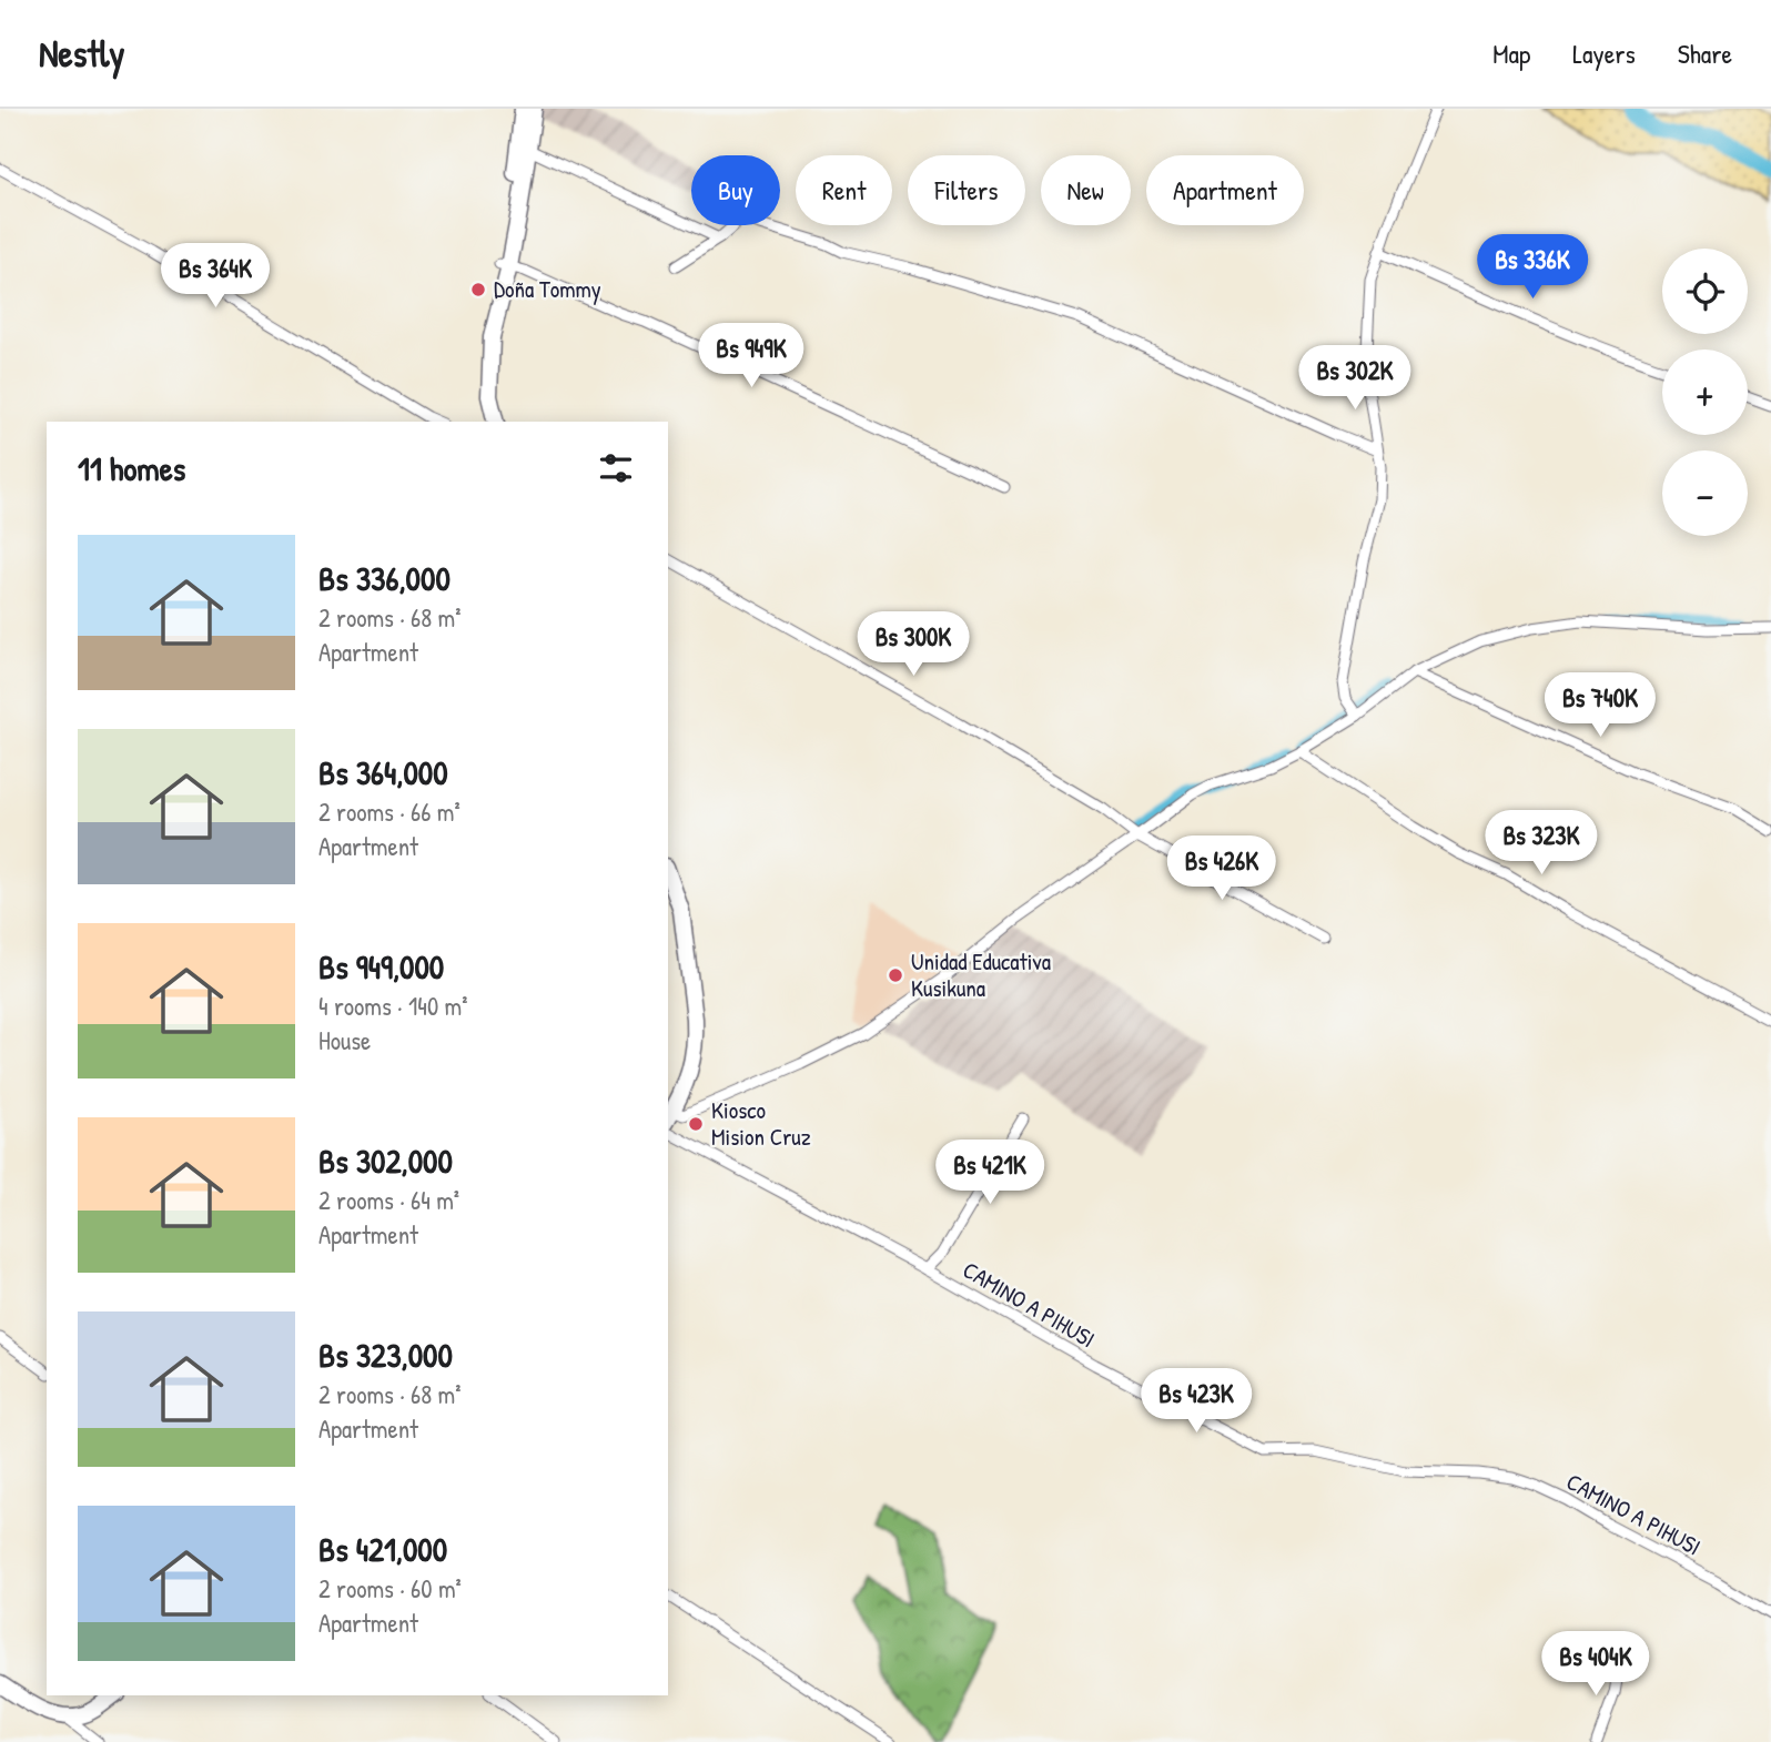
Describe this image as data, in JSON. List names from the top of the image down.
{
  "streets": {
    "street": ["CAMINO A PIHUSI"]
  },
  "places": ["Doña Tommy", "Unidad Educativa Kusikuna", "Kiosco Mision Cruz"],
  "page": {
    "header": "Nestly",
    "nav": ["Map", "Layers", "Share"],
    "chip": [
      "Buy",
      "Rent",
      "Filters",
      "New",
      "Apartment"
    ],
    "price": [
      "Bs 336K",
      "Bs 364K",
      "Bs 949K",
      "Bs 302K",
      "Bs 300K",
      "Bs 740K",
      "Bs 323K",
      "Bs 426K",
      "Bs 421K",
      "Bs 423K",
      "Bs 404K"
    ],
    "map_buttons": ["+", "−"],
    "heading": "11 homes",
    "list": [
      {
        "name": "Bs 336,000",
        "note": "2 rooms · 68 m² · Apartment"
      },
      {
        "name": "Bs 364,000",
        "note": "2 rooms · 66 m² · Apartment"
      },
      {
        "name": "Bs 949,000",
        "note": "4 rooms · 140 m² · House"
      },
      {
        "name": "Bs 302,000",
        "note": "2 rooms · 64 m² · Apartment"
      },
      {
        "name": "Bs 323,000",
        "note": "2 rooms · 68 m² · Apartment"
      },
      {
        "name": "Bs 421,000",
        "note": "2 rooms · 60 m² · Apartment"
      }
    ]
  }
}
